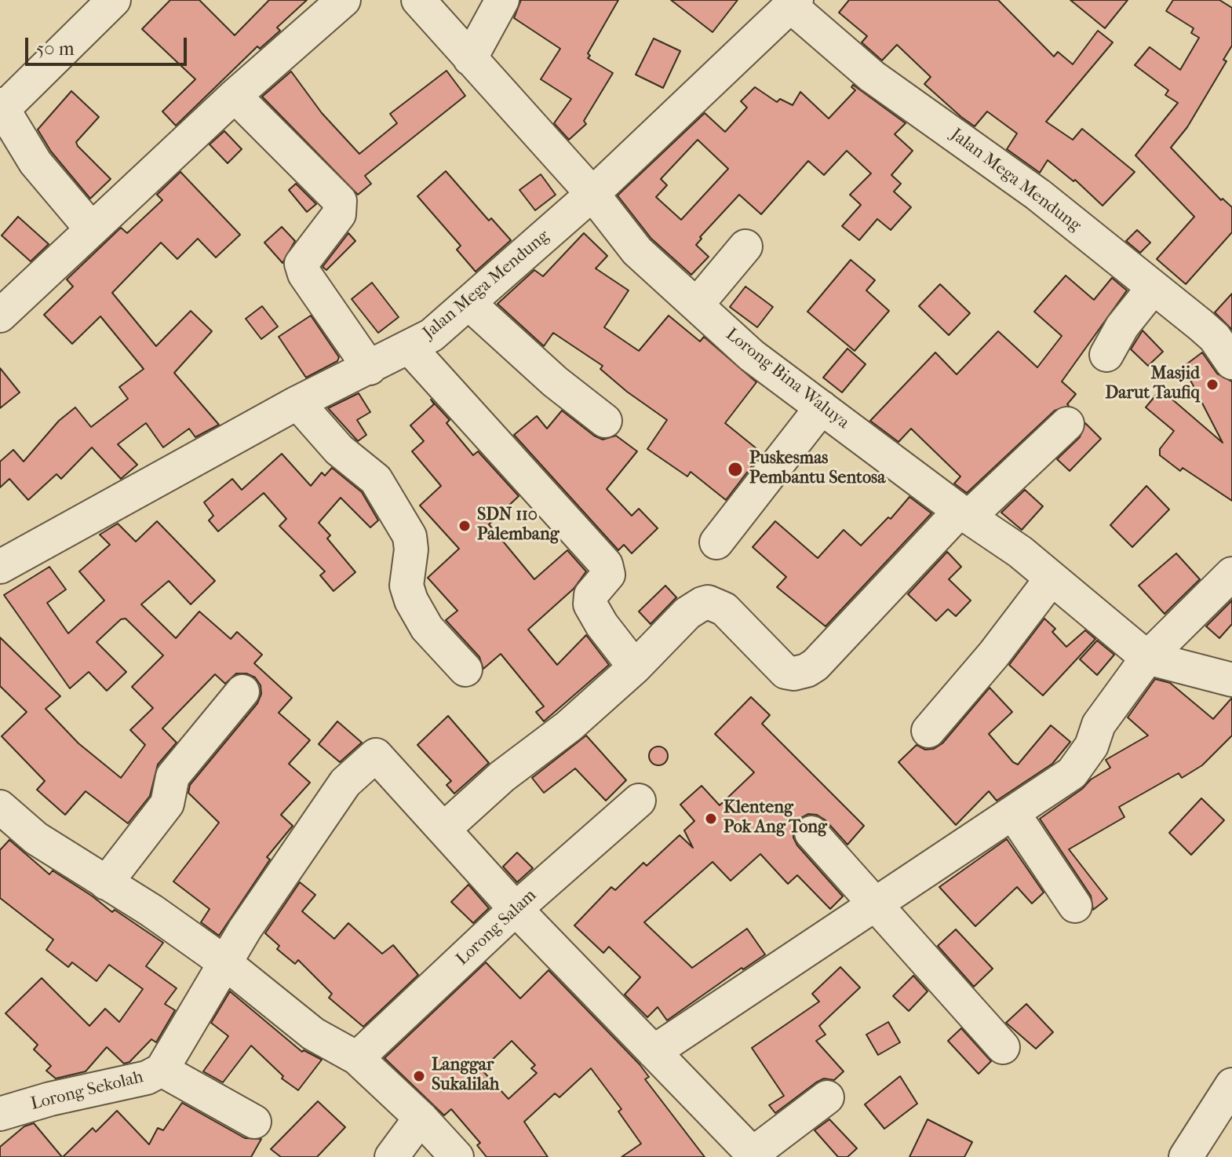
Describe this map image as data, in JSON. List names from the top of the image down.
{
  "streets": {
    "street": [
      "Jalan Mega Mendung",
      "Lorong Bina Waluya",
      "Lorong Salam",
      "Lorong Sekolah"
    ]
  },
  "crossings": [
    ["Jalan Mega Mendung", "Lorong Bina Waluya"]
  ],
  "places": [
    "Masjid Darut Taufiq",
    "Puskesmas Pembantu Sentosa",
    "SDN 110 Palembang",
    "Klenteng Pok Ang Tong",
    "Langgar Sukalilah"
  ],
  "scale_bar": "50 m"
}
